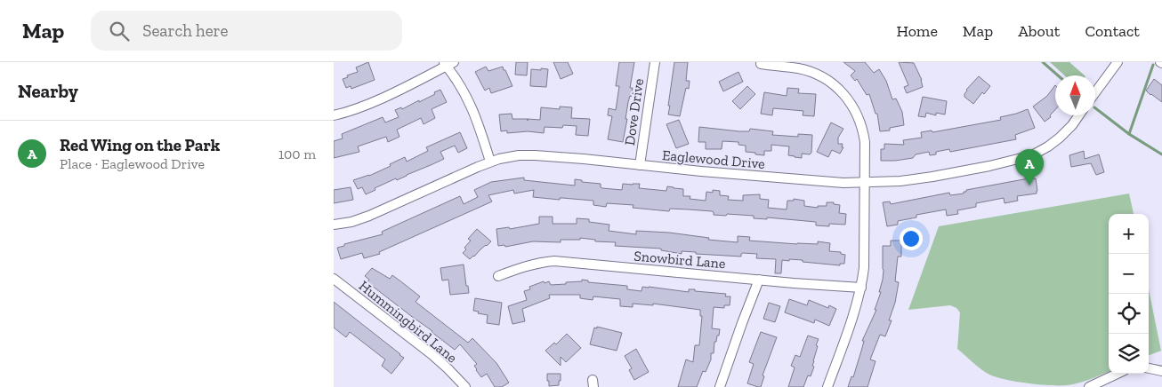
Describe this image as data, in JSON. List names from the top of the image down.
{
  "streets": {
    "street": [
      "Dove Drive",
      "Eaglewood Drive",
      "Snowbird Lane",
      "Hummingbird Lane"
    ]
  },
  "crossings": [
    ["Dove Drive", "Eaglewood Drive"]
  ],
  "north": "top",
  "page": {
    "header": "Map",
    "search": "Search here",
    "nav": [
      "Home",
      "Map",
      "About",
      "Contact"
    ],
    "heading": "Nearby",
    "list": [
      {
        "mark": "A",
        "name": "Red Wing on the Park",
        "note": "Place · Eaglewood Drive",
        "value": "100 m"
      }
    ],
    "pins": "A",
    "map_buttons": ["+", "−"]
  }
}
